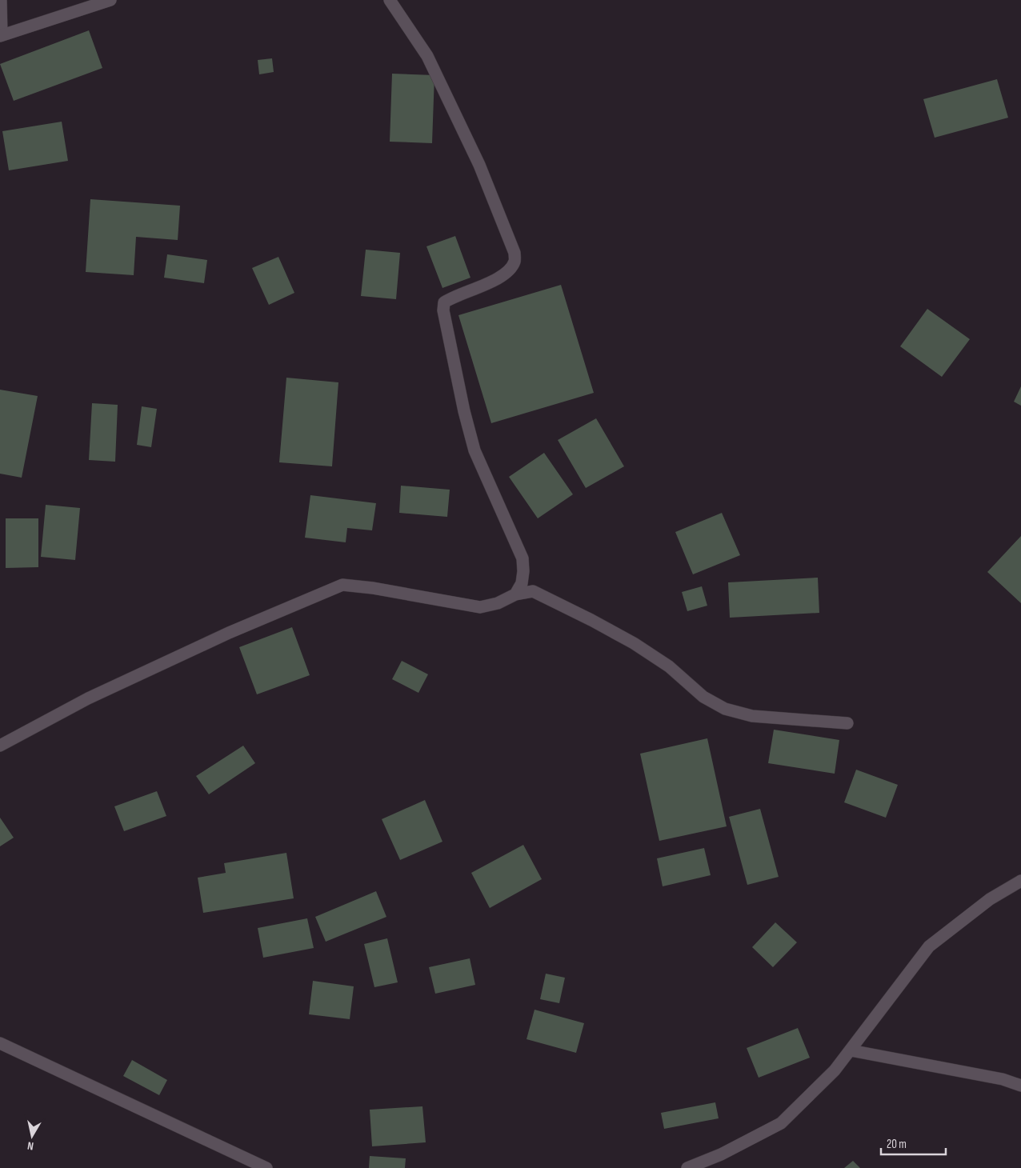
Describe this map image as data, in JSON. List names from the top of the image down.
{
  "scale_bar": "20 m",
  "north": "bottom"
}
